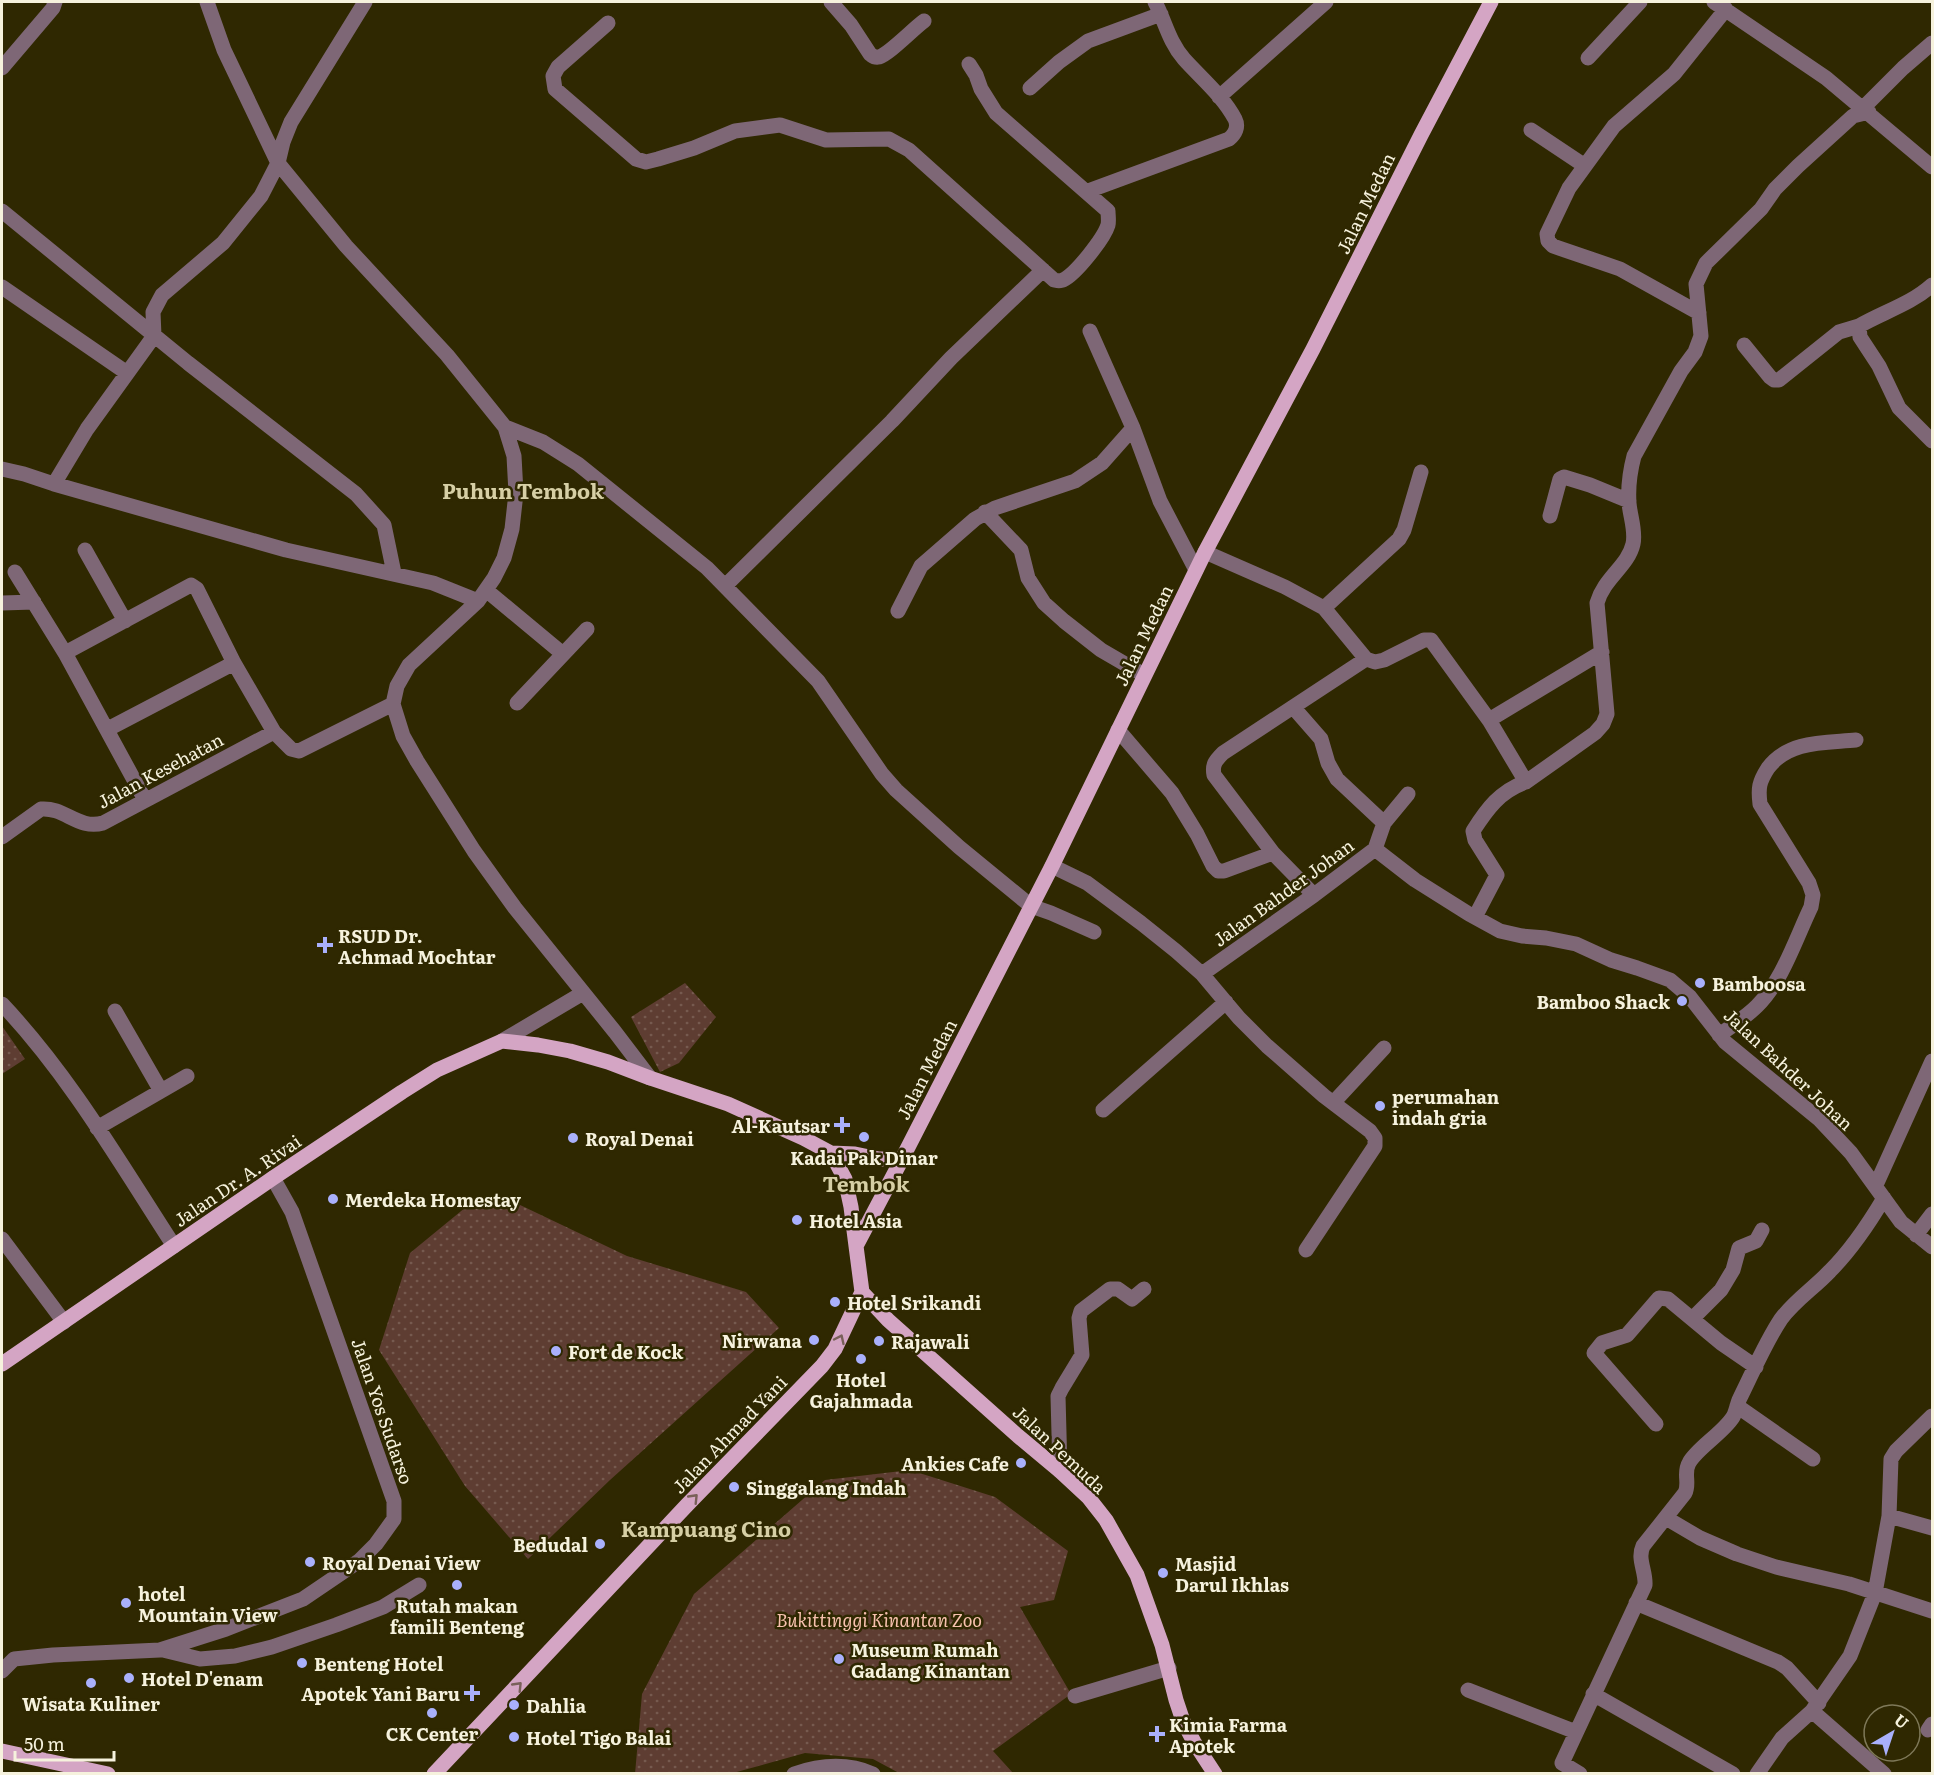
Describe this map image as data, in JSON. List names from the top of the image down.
{
  "streets": {
    "main road": [
      "Jalan Medan",
      "Jalan Dr. A. Rivai",
      "Jalan Ahmad Yani",
      "Jalan Pemuda"
    ],
    "street": ["Jalan Kesehatan", "Jalan Bahder Johan", "Jalan Yos Sudarso"]
  },
  "crossings": [
    ["Jalan Dr. A. Rivai", "Jalan Yos Sudarso"],
    ["Jalan Ahmad Yani", "Jalan Pemuda"]
  ],
  "one_way": ["Jalan Ahmad Yani"],
  "districts": ["Puhun Tembok", "Tembok", "Kampuang Cino"],
  "parks": ["Bukittinggi Kinantan Zoo"],
  "places": {
    "health": [
      "RSUD Dr. Achmad Mochtar",
      "Al-Kautsar",
      "Apotek Yani Baru",
      "Kimia Farma Apotek"
    ],
    "other": [
      "Bamboosa",
      "Bamboo Shack",
      "perumahan indah gria",
      "Kadai Pak Dinar",
      "Royal Denai",
      "Merdeka Homestay",
      "Hotel Asia",
      "Hotel Srikandi",
      "Nirwana",
      "Rajawali",
      "Fort de Kock",
      "Hotel Gajahmada",
      "Ankies Cafe",
      "Singgalang Indah",
      "Bedudal",
      "Royal Denai View",
      "Masjid Darul Ikhlas",
      "Rutah makan famili Benteng",
      "hotel Mountain View",
      "Museum Rumah Gadang Kinantan",
      "Benteng Hotel",
      "Hotel D'enam",
      "Wisata Kuliner",
      "Dahlia",
      "CK Center",
      "Hotel Tigo Balai"
    ]
  },
  "scale_bar": "50 m",
  "north": "top right"
}
